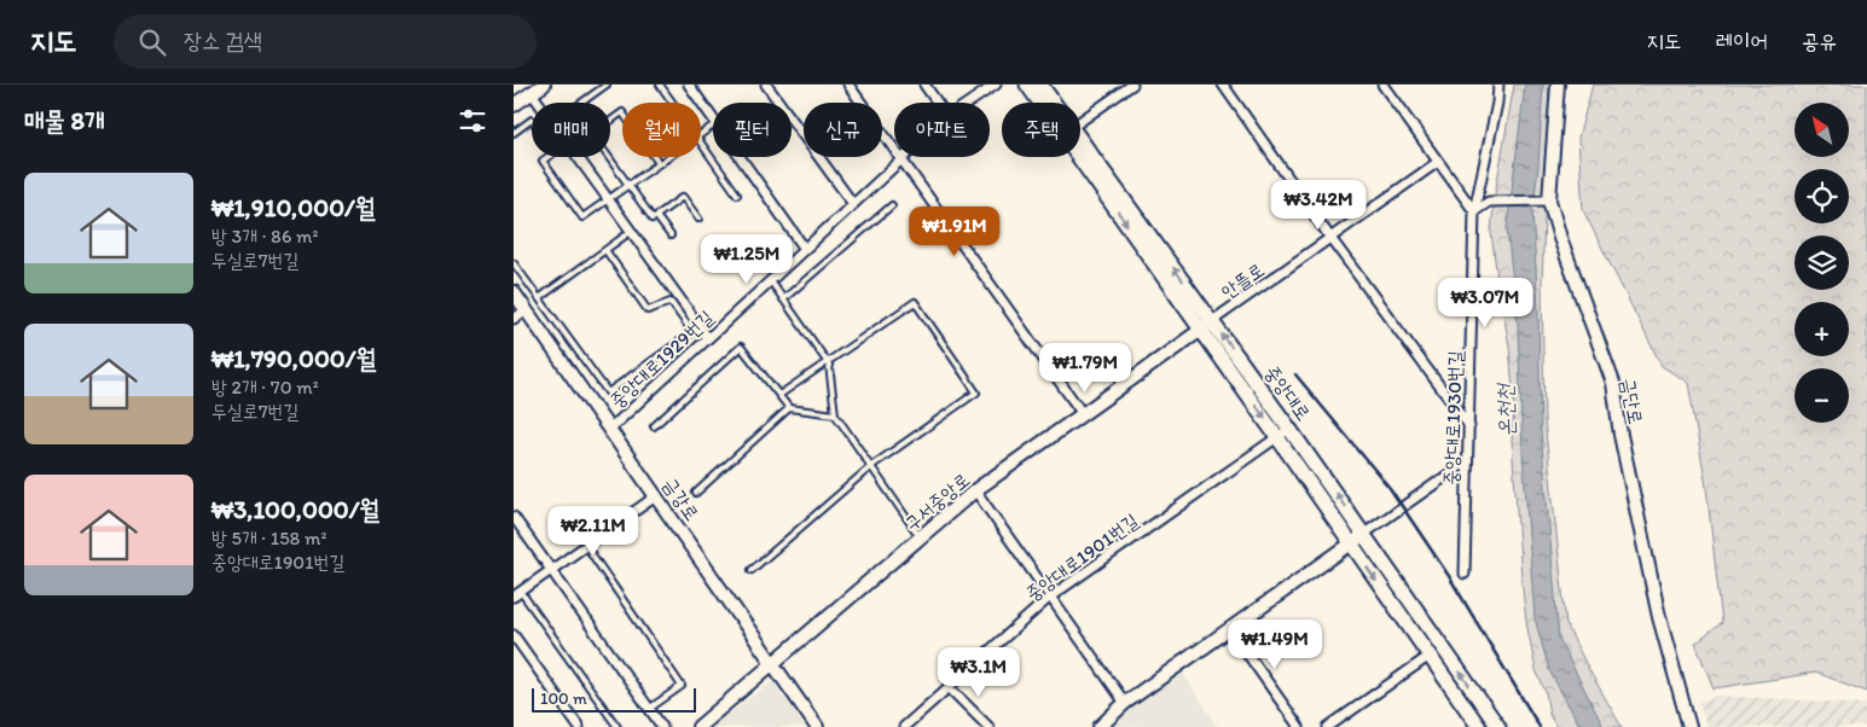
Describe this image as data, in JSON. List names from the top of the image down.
{
  "streets": {
    "main road": ["중앙대로"],
    "street": [
      "안뜰로",
      "중앙대로1929번길",
      "금단로",
      "중앙대로1930번길",
      "금강로",
      "구서중앙로",
      "중앙대로1901번길"
    ]
  },
  "crossings": [
    ["안뜰로", "중앙대로"],
    ["안뜰로", "구서중앙로"],
    ["중앙대로1929번길", "금강로"],
    ["중앙대로", "구서중앙로"],
    ["중앙대로", "중앙대로1901번길"],
    ["금강로", "구서중앙로"]
  ],
  "water": ["온천천"],
  "scale_bar": "100 m",
  "north": "top left",
  "page": {
    "header": "지도",
    "search": "장소 검색",
    "nav": ["지도", "레이어", "공유"],
    "heading": "매물 8개",
    "map_buttons": ["+", "−"],
    "chip": [
      "매매",
      "월세",
      "필터",
      "신규",
      "아파트",
      "주택"
    ],
    "list": [
      {
        "name": "₩1,910,000/월",
        "note": "방 3개 · 86 m² · 두실로7번길"
      },
      {
        "name": "₩1,790,000/월",
        "note": "방 2개 · 70 m² · 두실로7번길"
      },
      {
        "name": "₩3,100,000/월",
        "note": "방 5개 · 158 m² · 중앙대로1901번길"
      }
    ],
    "price": [
      "₩3.42M",
      "₩1.91M",
      "₩1.25M",
      "₩3.07M",
      "₩1.79M",
      "₩2.11M",
      "₩1.49M",
      "₩3.1M"
    ],
    "scale": "100 m"
  }
}
